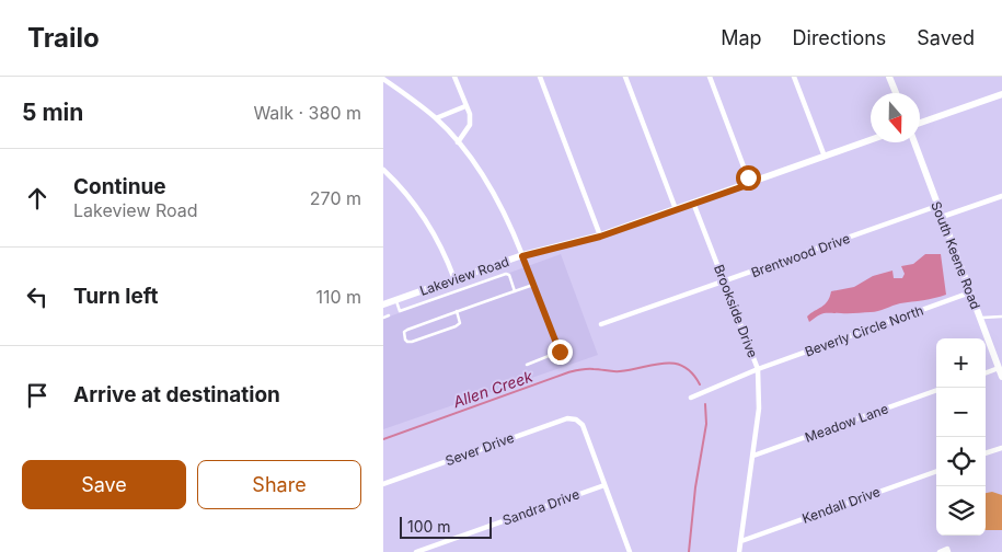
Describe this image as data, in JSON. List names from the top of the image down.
{
  "streets": {
    "street": [
      "Brentwood Drive",
      "South Keene Road",
      "Lakeview Road",
      "Brookside Drive",
      "Beverly Circle North",
      "Meadow Lane",
      "Sever Drive",
      "Kendall Drive",
      "Sandra Drive"
    ]
  },
  "crossings": [
    ["Brentwood Drive", "South Keene Road"],
    ["Brentwood Drive", "Brookside Drive"],
    ["South Keene Road", "Beverly Circle North"],
    ["Lakeview Road", "Brookside Drive"],
    ["Brookside Drive", "Beverly Circle North"],
    ["Brookside Drive", "Meadow Lane"],
    ["Brookside Drive", "Kendall Drive"],
    ["Sever Drive", "Sandra Drive"]
  ],
  "water": ["Allen Creek"],
  "scale_bar": "100 m",
  "north": "bottom",
  "page": {
    "header": "Trailo",
    "nav": ["Map", "Directions", "Saved"],
    "heading": ["5 min", "Walk · 380 m"],
    "list": [
      ["Continue", "Lakeview Road", "270 m"],
      ["Turn left", "110 m"],
      "Arrive at destination"
    ],
    "map_buttons": ["+", "−"],
    "buttons": ["Save", "Share"],
    "scale": "100 m"
  }
}
